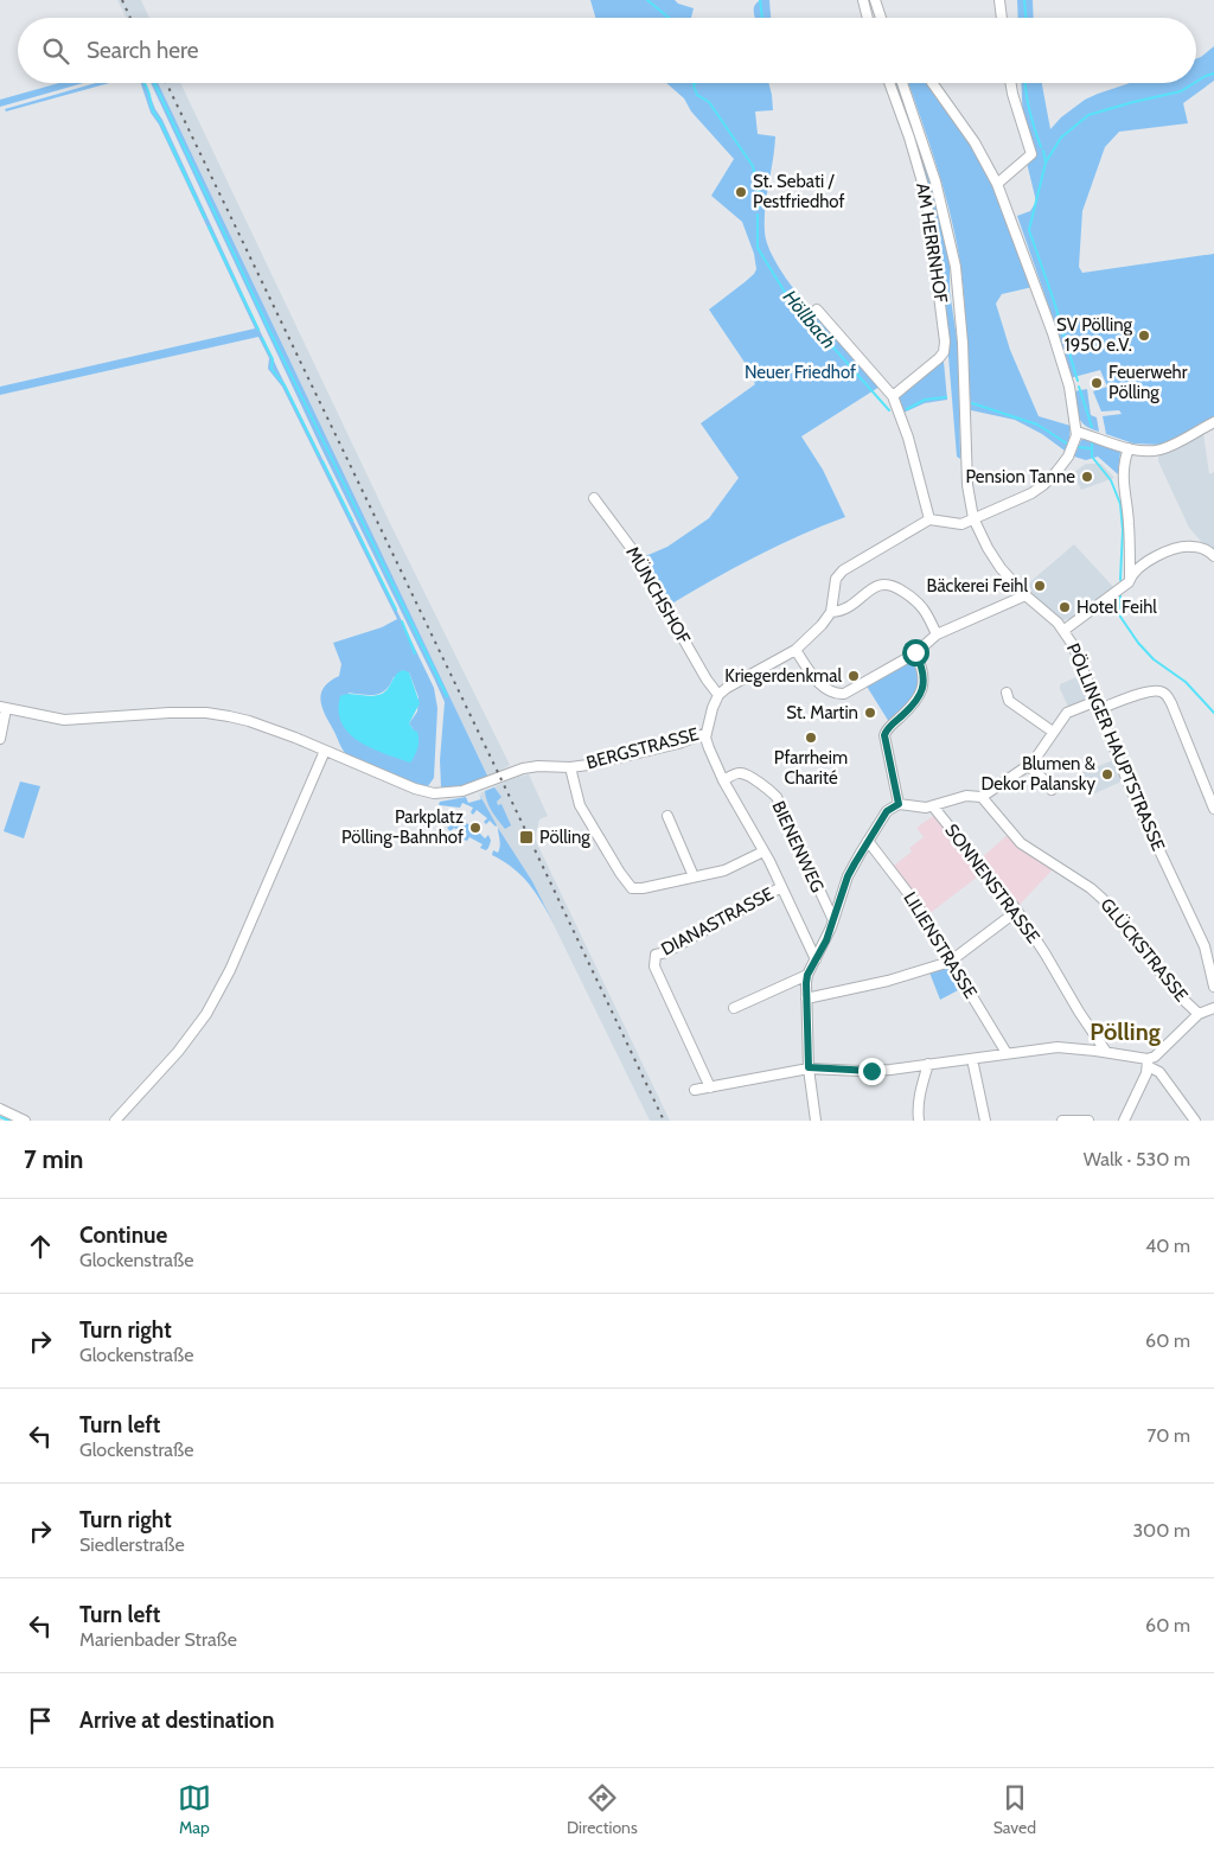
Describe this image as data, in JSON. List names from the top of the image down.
{
  "streets": {
    "street": [
      "AM HERRNHOF",
      "MÜNCHSHOF",
      "PÖLLINGER HAUPTSTRASSE",
      "BERGSTRASSE",
      "BIENENWEG",
      "SONNENSTRASSE",
      "DIANASTRASSE",
      "LILIENSTRASSE",
      "GLÜCKSTRASSE"
    ]
  },
  "crossings": [
    ["MÜNCHSHOF", "BERGSTRASSE"]
  ],
  "districts": ["Pölling"],
  "water": ["Höllbach"],
  "parks": ["Neuer Friedhof"],
  "places": {
    "other": [
      "St. Sebati / Pestfriedhof",
      "SV Pölling 1950 e.V.",
      "Feuerwehr Pölling",
      "Pension Tanne",
      "Bäckerei Feihl",
      "Hotel Feihl",
      "Kriegerdenkmal",
      "St. Martin",
      "Pfarrheim Charité",
      "Blumen & Dekor Palansky",
      "Parkplatz Pölling-Bahnhof"
    ],
    "transit": ["Pölling"]
  },
  "page": {
    "search": "Search here",
    "heading": ["7 min", "Walk · 530 m"],
    "list": [
      ["Continue", "Glockenstraße", "40 m"],
      ["Turn right", "Glockenstraße", "60 m"],
      ["Turn left", "Glockenstraße", "70 m"],
      ["Turn right", "Siedlerstraße", "300 m"],
      ["Turn left", "Marienbader Straße", "60 m"],
      "Arrive at destination"
    ],
    "nav": ["Map", "Directions", "Saved"]
  }
}
